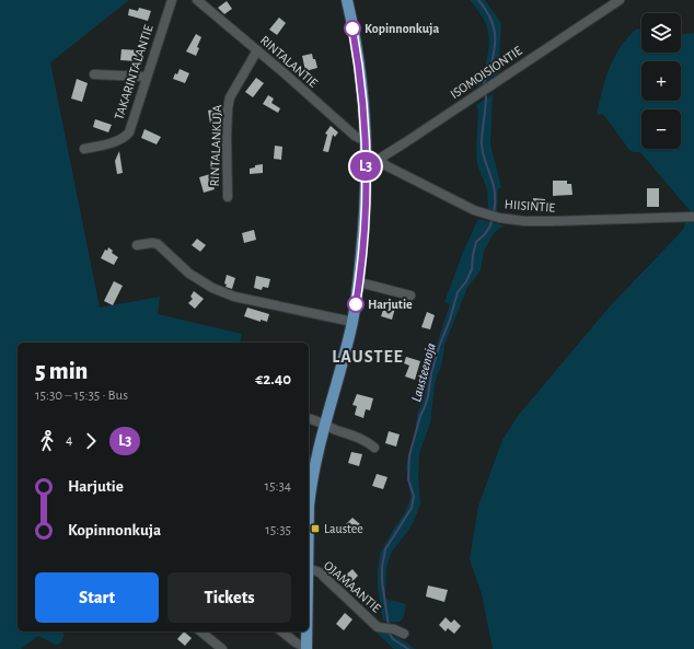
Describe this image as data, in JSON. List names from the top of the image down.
{
  "streets": {
    "street": [
      "RINTALANTIE",
      "TAKARINTALANTIE",
      "ISOMOISIONTIE",
      "RINTALANKUJA",
      "HIISINTIE",
      "OJAMAANTIE"
    ]
  },
  "crossings": [
    ["RINTALANTIE", "RINTALANKUJA"],
    ["ISOMOISIONTIE", "HIISINTIE"]
  ],
  "districts": ["LAUSTEE"],
  "water": ["Lausteenoja"],
  "places": {
    "other": ["Kopinnonkuja", "Harjutie"],
    "transit": ["Laustee"]
  },
  "lines": ["bus line L3"],
  "page": {
    "on_map": "L3",
    "map_buttons": ["+", "−"],
    "heading": ["5 min", "15:30 – 15:35 · Bus", "€2.40"],
    "legs": ["4", "L3"],
    "list": [
      {
        "name": "Harjutie",
        "value": "15:34"
      },
      {
        "name": "Kopinnonkuja",
        "value": "15:35"
      }
    ],
    "buttons": ["Start", "Tickets"]
  }
}
